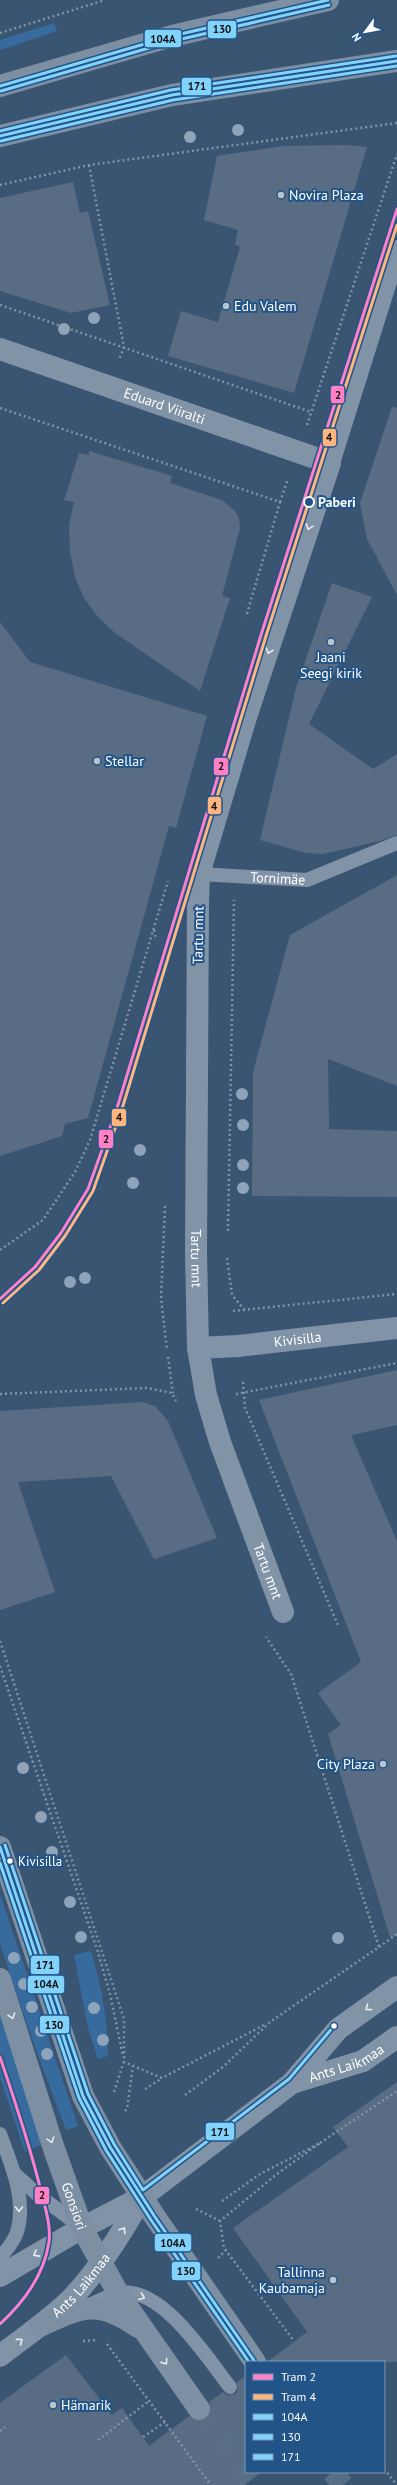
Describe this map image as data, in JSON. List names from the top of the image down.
{
  "streets": {
    "main road": ["Gonsiori"],
    "street": [
      "Eduard Viiralti",
      "Tartu mnt",
      "Kivisilla",
      "Ants Laikmaa"
    ],
    "lane": ["Tornimäe"]
  },
  "crossings": [
    ["Eduard Viiralti", "Tartu mnt"],
    ["Tornimäe", "Tartu mnt"],
    ["Tartu mnt", "Kivisilla"],
    ["Ants Laikmaa", "Gonsiori"]
  ],
  "places": [
    "Novira Plaza",
    "Edu Valem",
    "Paberi",
    "Jaani Seegi kirik",
    "Stellar",
    "City Plaza",
    "Kivisilla",
    "Tallinna Kaubamaja",
    "Hämarik"
  ],
  "lines": [
    "transit line 104A",
    "transit line 130",
    "transit line 171",
    "tram line 2",
    "tram line 4"
  ],
  "legend": [
    "Tram 2",
    "Tram 4",
    "104A",
    "130",
    "171"
  ],
  "north": "bottom left"
}
